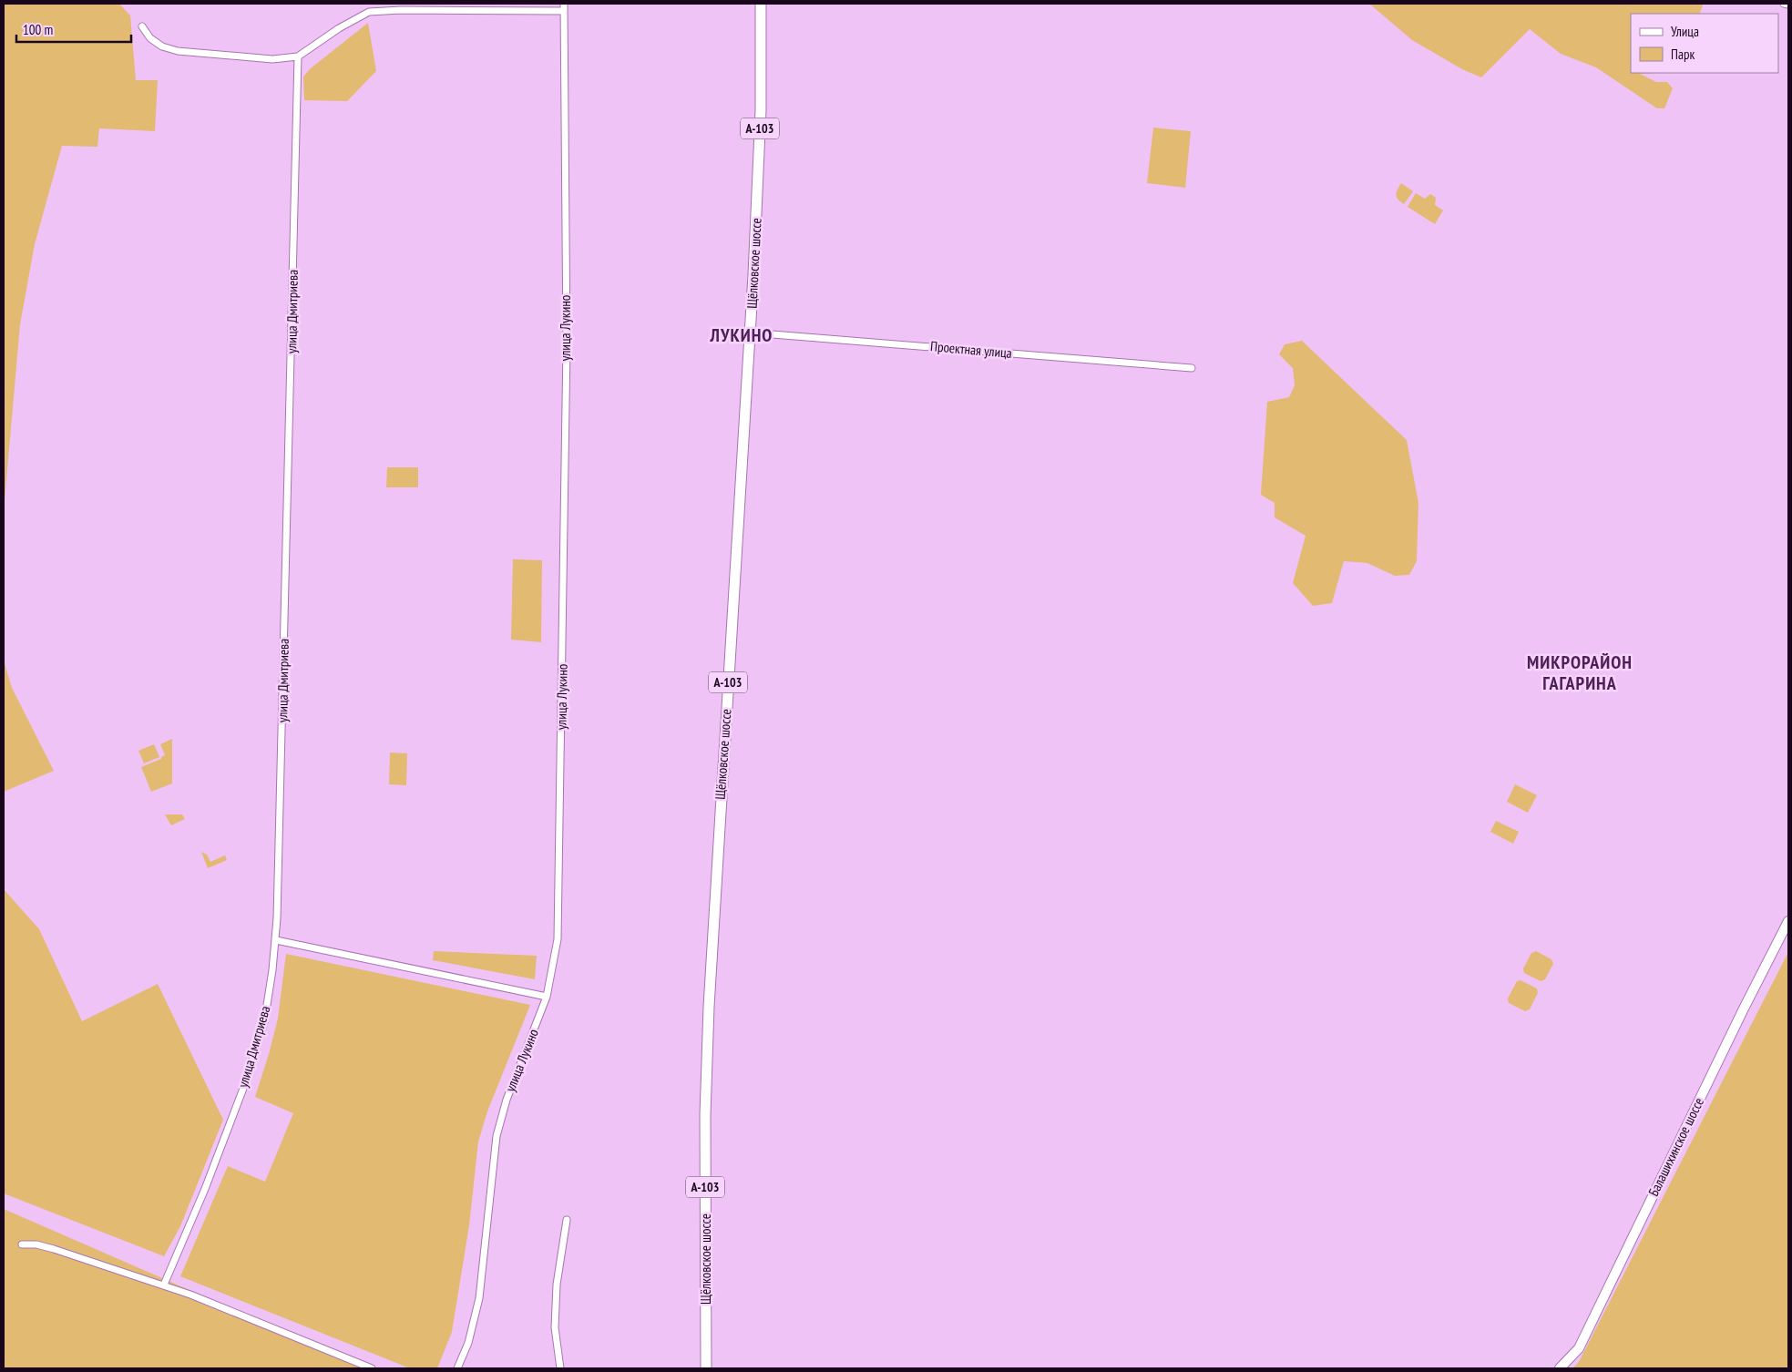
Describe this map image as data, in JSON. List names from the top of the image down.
{
  "streets": {
    "main road": ["А-103", "Щёлковское шоссе", "Балашихинское шоссе"],
    "street": ["улица Дмитриева", "улица Лукино", "Проектная улица"]
  },
  "crossings": [
    ["Щёлковское шоссе", "Проектная улица"]
  ],
  "districts": ["ЛУКИНО", "МИКРОРАЙОН ГАГАРИНА"],
  "legend": ["Улица", "Парк"],
  "scale_bar": "100 m"
}
